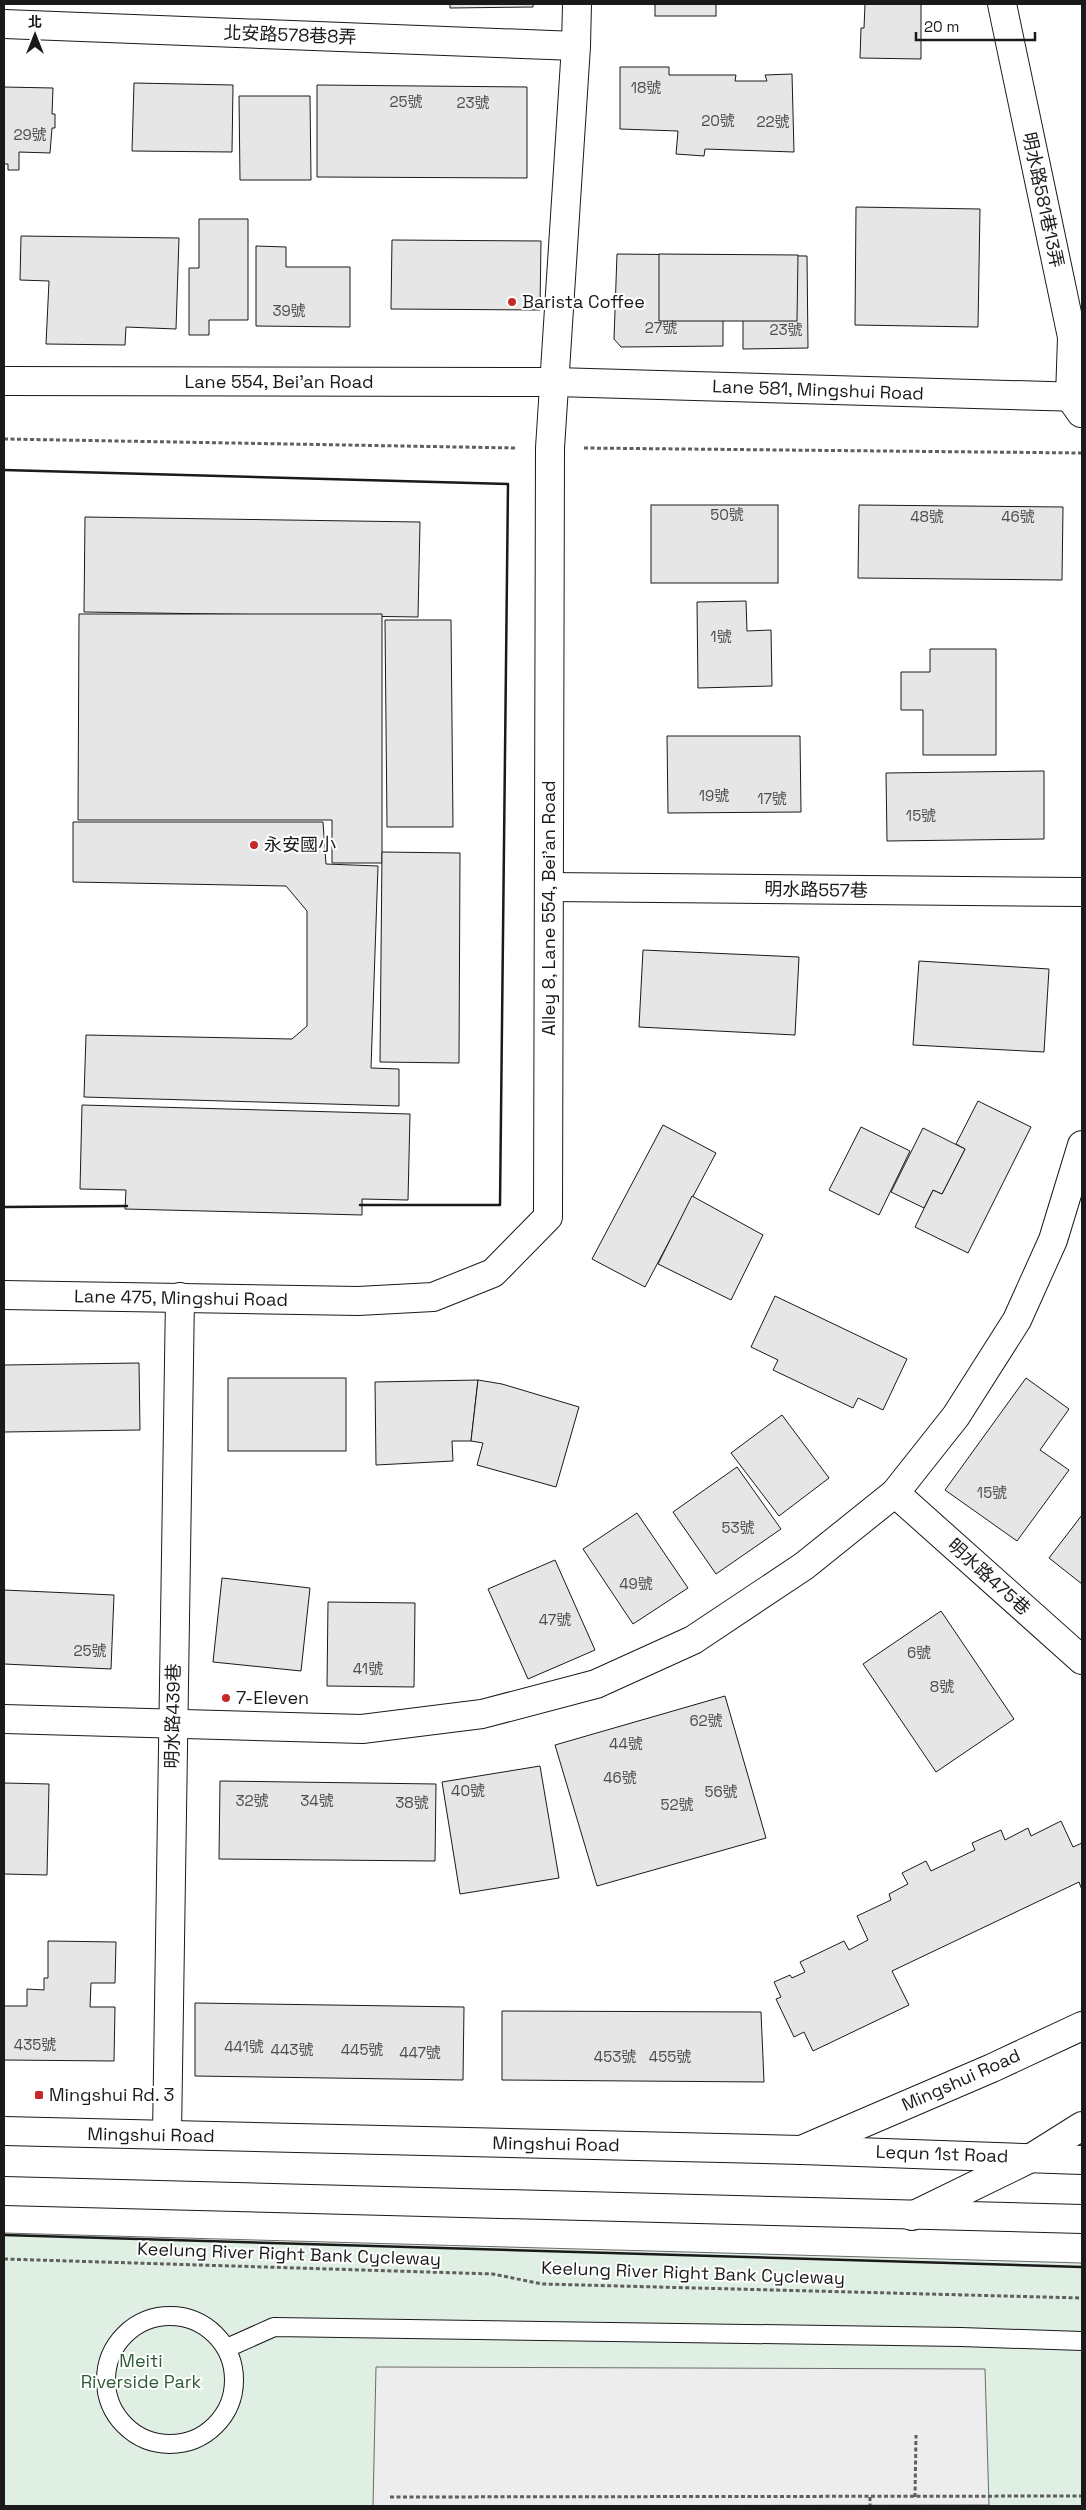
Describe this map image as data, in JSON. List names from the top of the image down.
{
  "streets": {
    "street": [
      "北安路578巷8弄",
      "明水路581巷13弄",
      "Lane 554, Bei'an Road",
      "Lane 581, Mingshui Road",
      "明水路557巷",
      "Alley 8, Lane 554, Bei'an Road",
      "Lane 475, Mingshui Road",
      "明水路475巷",
      "明水路439巷",
      "Mingshui Road",
      "Lequn 1st Road"
    ],
    "path": ["Keelung River Right Bank Cycleway"]
  },
  "crossings": [
    ["北安路578巷8弄", "Alley 8, Lane 554, Bei'an Road"],
    ["明水路581巷13弄", "Lane 581, Mingshui Road"],
    ["Lane 554, Bei'an Road", "Lane 581, Mingshui Road"],
    ["Lane 554, Bei'an Road", "Alley 8, Lane 554, Bei'an Road"],
    ["Lane 581, Mingshui Road", "Alley 8, Lane 554, Bei'an Road"],
    ["明水路557巷", "Alley 8, Lane 554, Bei'an Road"],
    ["Alley 8, Lane 554, Bei'an Road", "Lane 475, Mingshui Road"],
    ["Lane 475, Mingshui Road", "明水路439巷"],
    ["明水路439巷", "Mingshui Road"],
    ["Mingshui Road", "Lequn 1st Road"]
  ],
  "parks": ["Meiti Riverside Park"],
  "places": {
    "other": ["Barista Coffee", "永安國小", "7-Eleven"],
    "transit": ["Mingshui Rd. 3"]
  },
  "house_numbers": [
    "18號",
    "25號",
    "23號",
    "20號",
    "22號",
    "29號",
    "39號",
    "27號",
    "23號",
    "50號",
    "48號",
    "46號",
    "1號",
    "19號",
    "17號",
    "15號",
    "15號",
    "53號",
    "49號",
    "47號",
    "25號",
    "6號",
    "41號",
    "8號",
    "62號",
    "44號",
    "46號",
    "40號",
    "56號",
    "32號",
    "34號",
    "38號",
    "52號",
    "435號",
    "441號",
    "443號",
    "445號",
    "447號",
    "453號",
    "455號"
  ],
  "scale_bar": "20 m",
  "north": "top"
}
